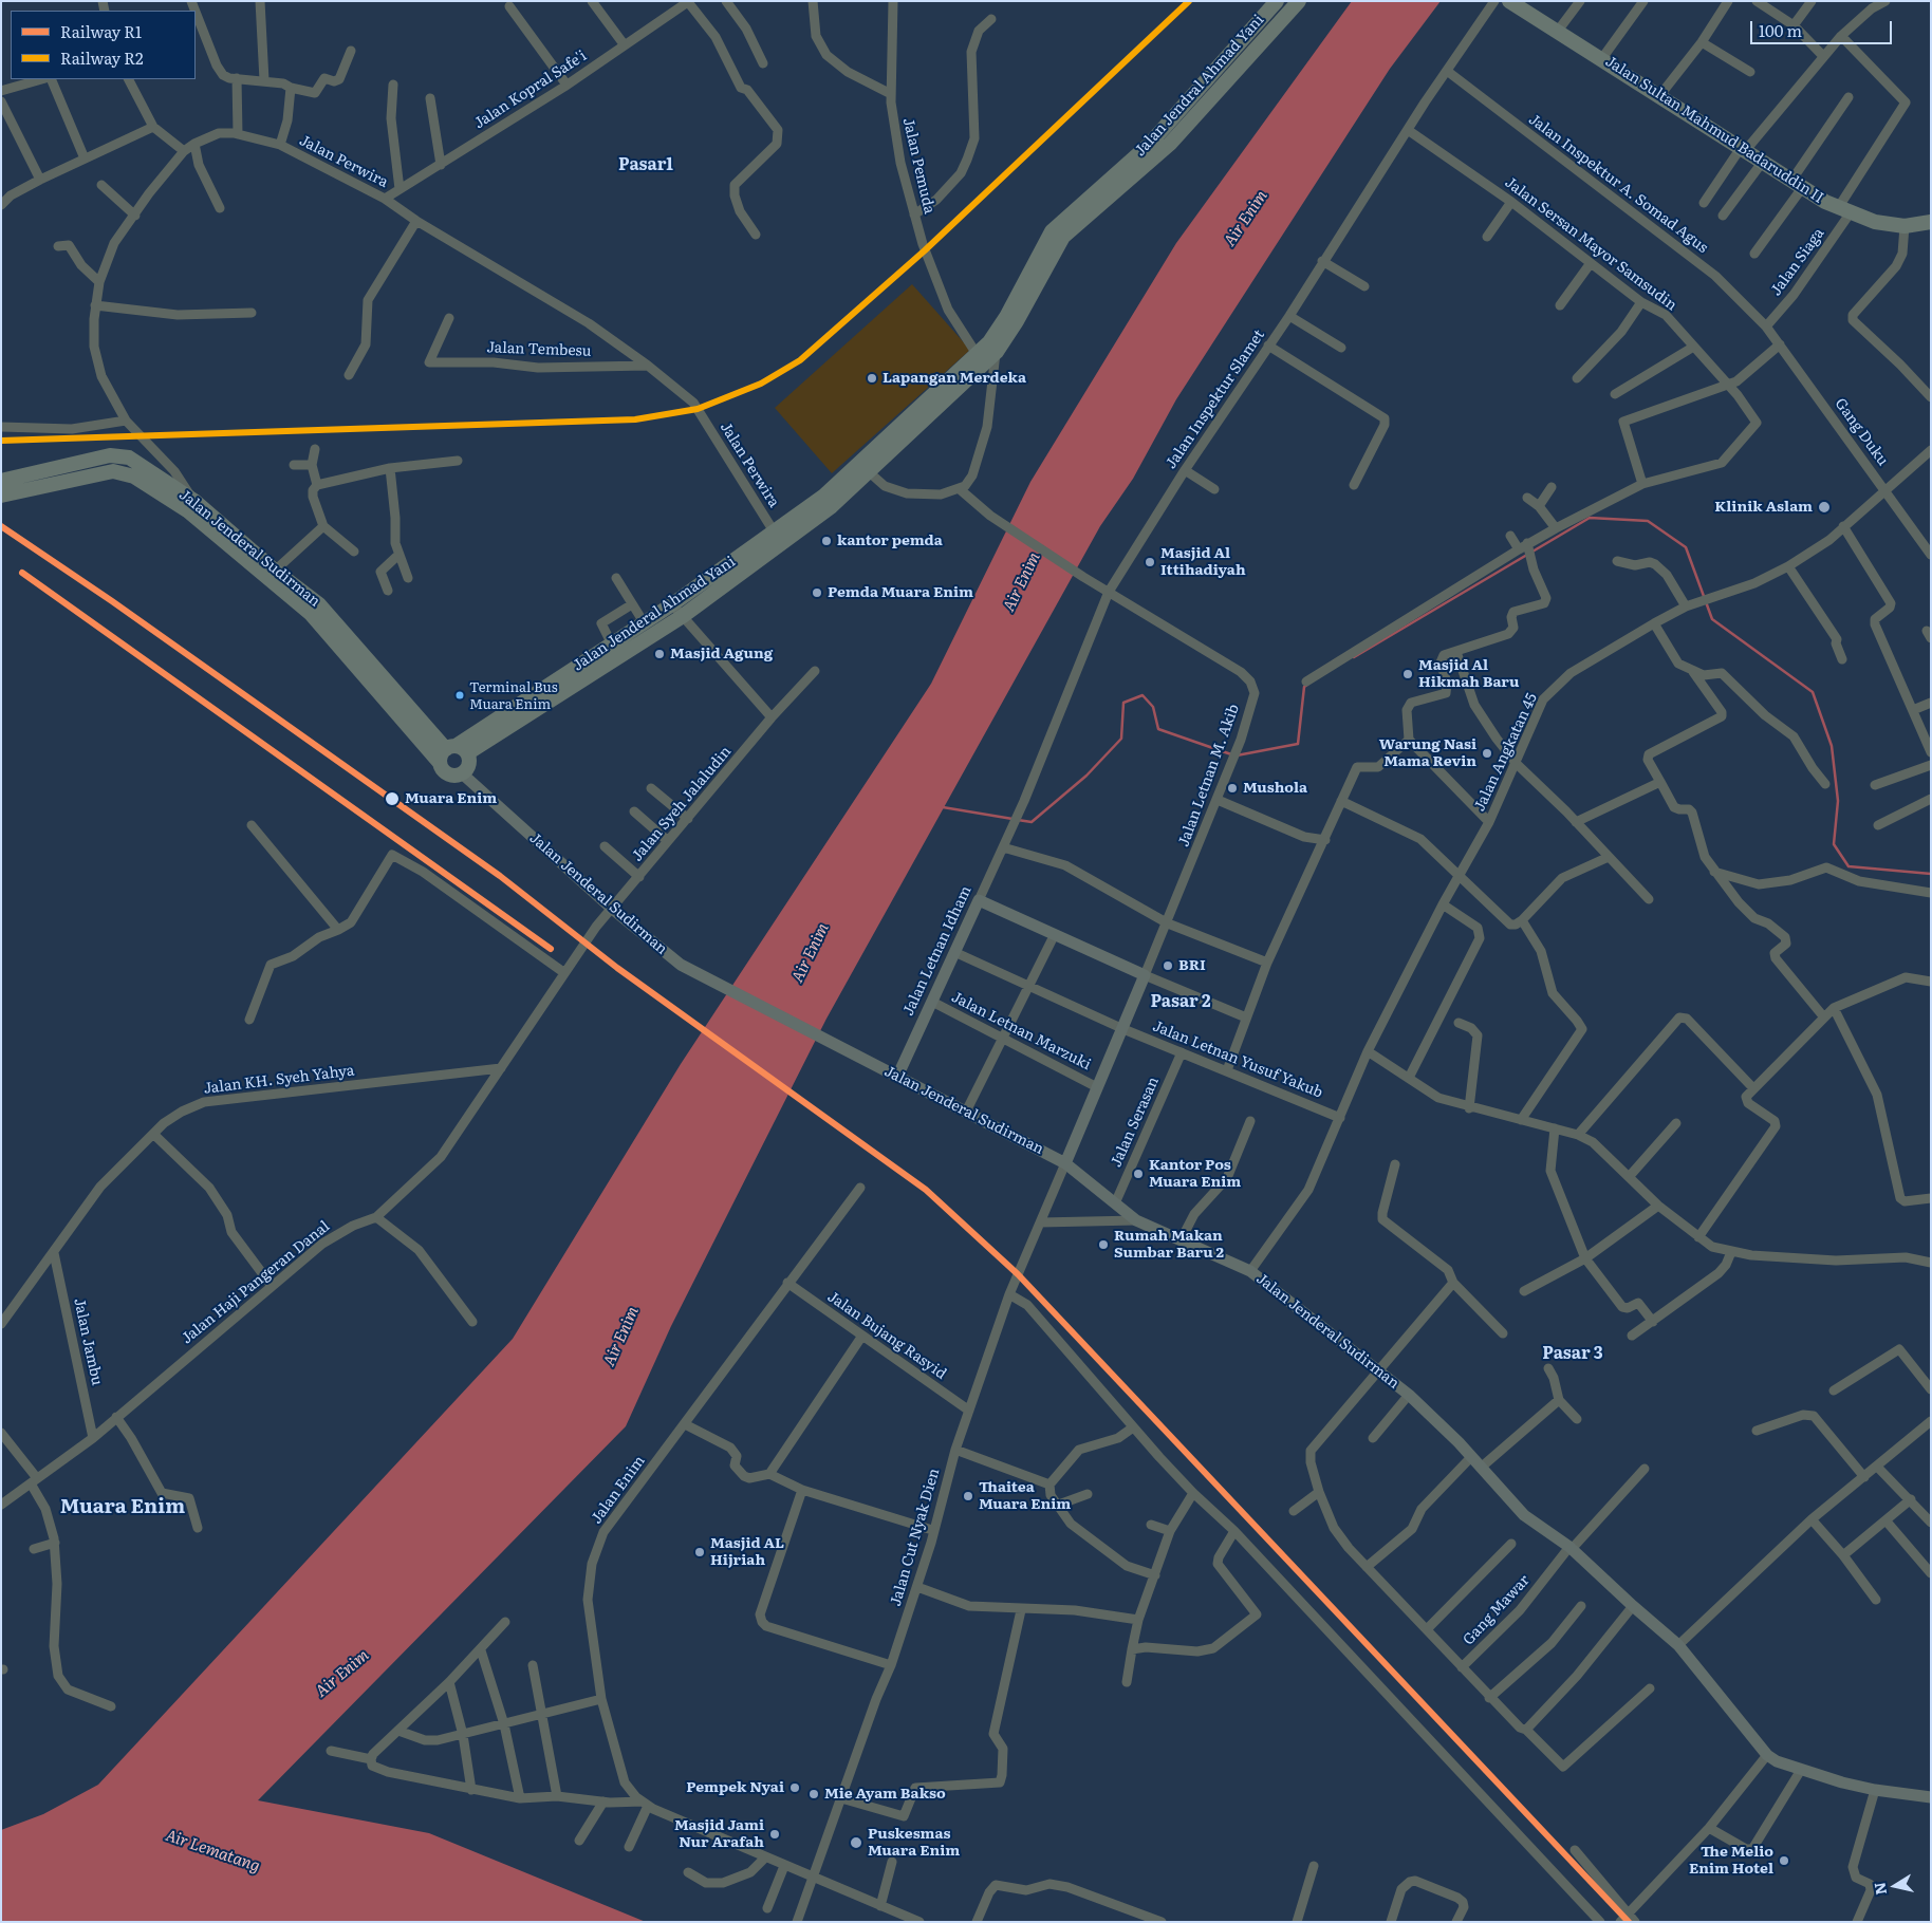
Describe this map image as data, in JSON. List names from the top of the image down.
{
  "streets": {
    "highway": [
      "Jalan Jendral Ahmad Yani",
      "Jalan Sultan Mahmud Badaruddin II",
      "Jalan Jenderal Sudirman",
      "Jalan Jenderal Ahmad Yani"
    ],
    "main road": ["Jalan Letnan Idham"],
    "street": [
      "Jalan Kopral Safe'i",
      "Jalan Perwira",
      "Jalan Pemuda",
      "Jalan Inspektur A. Somad Agus",
      "Jalan Sersan Mayor Samsudin",
      "Jalan Siaga",
      "Jalan Tembesu",
      "Jalan Inspektur Slamet",
      "Gang Duku",
      "Jalan Angkatan 45",
      "Jalan Letnan M. Akib",
      "Jalan Syeh Jalaludin",
      "Jalan Letnan Marzuki",
      "Jalan Letnan Yusuf Yakub",
      "Jalan KH. Syeh Yahya",
      "Jalan Serasan",
      "Jalan Haji Pangeran Danal",
      "Jalan Bujang Rasyid",
      "Jalan Jambu",
      "Jalan Enim",
      "Jalan Cut Nyak Dien",
      "Gang Mawar"
    ]
  },
  "crossings": [
    ["Jalan Kopral Safe'i", "Jalan Perwira"],
    ["Jalan Sultan Mahmud Badaruddin II", "Jalan Siaga"],
    ["Jalan Perwira", "Jalan Tembesu"],
    ["Jalan Perwira", "Jalan Jenderal Sudirman"],
    ["Jalan Perwira", "Jalan Jenderal Ahmad Yani"],
    ["Jalan Inspektur A. Somad Agus", "Jalan Siaga"],
    ["Jalan Inspektur A. Somad Agus", "Jalan Inspektur Slamet"],
    ["Jalan Inspektur A. Somad Agus", "Gang Duku"],
    ["Jalan Sersan Mayor Samsudin", "Jalan Inspektur Slamet"],
    ["Jalan Siaga", "Gang Duku"],
    ["Jalan Inspektur Slamet", "Jalan Letnan M. Akib"],
    ["Jalan Inspektur Slamet", "Jalan Letnan Idham"],
    ["Gang Duku", "Jalan Angkatan 45"],
    ["Jalan Jenderal Sudirman", "Jalan Jenderal Ahmad Yani"],
    ["Jalan Jenderal Sudirman", "Jalan Angkatan 45"],
    ["Jalan Jenderal Sudirman", "Jalan Syeh Jalaludin"],
    ["Jalan Jenderal Sudirman", "Jalan Letnan Idham"],
    ["Jalan Jenderal Sudirman", "Jalan Serasan"],
    ["Jalan Jenderal Sudirman", "Jalan Haji Pangeran Danal"],
    ["Jalan Jenderal Sudirman", "Jalan Cut Nyak Dien"],
    ["Jalan Jenderal Sudirman", "Gang Mawar"],
    ["Jalan Angkatan 45", "Jalan Letnan Yusuf Yakub"],
    ["Jalan Syeh Jalaludin", "Jalan Haji Pangeran Danal"],
    ["Jalan Letnan Idham", "Jalan Letnan Marzuki"],
    ["Jalan Letnan Yusuf Yakub", "Jalan Serasan"],
    ["Jalan KH. Syeh Yahya", "Jalan Haji Pangeran Danal"],
    ["Jalan KH. Syeh Yahya", "Jalan Jambu"],
    ["Jalan Haji Pangeran Danal", "Jalan Jambu"],
    ["Jalan Bujang Rasyid", "Jalan Enim"],
    ["Jalan Bujang Rasyid", "Jalan Cut Nyak Dien"],
    ["Jalan Enim", "Jalan Cut Nyak Dien"]
  ],
  "districts": [
    "Pasar1",
    "Pasar 2",
    "Pasar 3",
    "Muara Enim"
  ],
  "water": ["Air Enim", "Air Lematang"],
  "places": [
    "Lapangan Merdeka",
    "Klinik Aslam",
    "kantor pemda",
    "Masjid Al Ittihadiyah",
    "Pemda Muara Enim",
    "Masjid Agung",
    "Masjid Al Hikmah Baru",
    "Terminal Bus Muara Enim",
    "Warung Nasi Mama Revin",
    "Mushola",
    "Muara Enim",
    "BRI",
    "Kantor Pos Muara Enim",
    "Rumah Makan Sumbar Baru 2",
    "Thaitea Muara Enim",
    "Masjid AL Hijriah",
    "Pempek Nyai",
    "Mie Ayam Bakso",
    "Masjid Jami Nur Arafah",
    "Puskesmas Muara Enim",
    "The Melio Enim Hotel"
  ],
  "lines": ["rail line R2", "rail line R1"],
  "legend": ["Railway R1", "Railway R2"],
  "scale_bar": "100 m",
  "north": "left"
}
